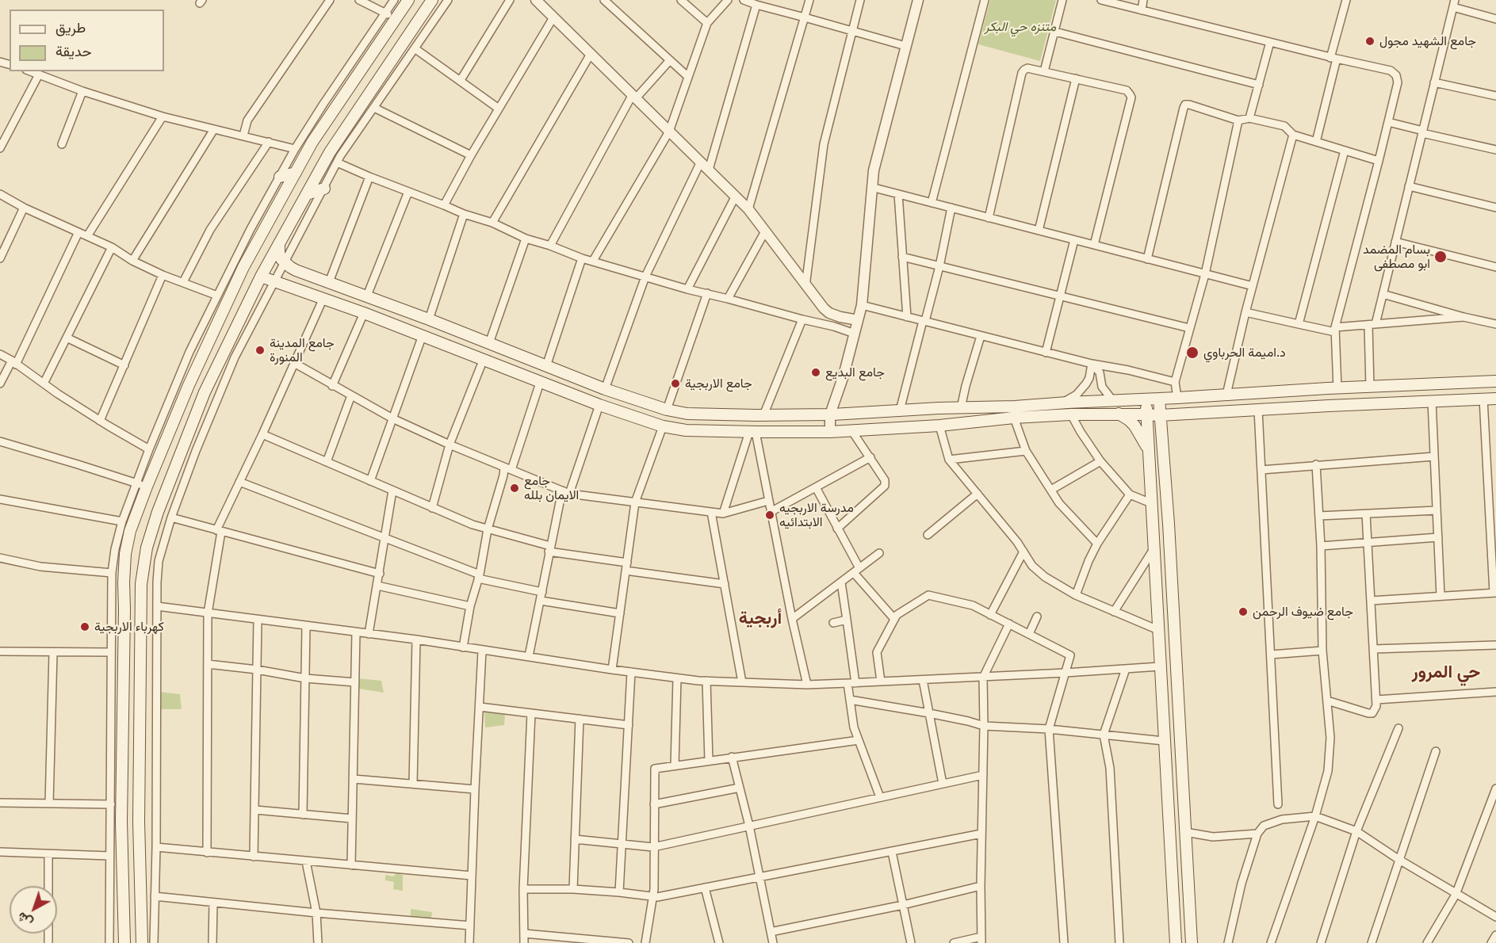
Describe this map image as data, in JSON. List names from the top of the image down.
{
  "districts": ["أربجية", "حي المرور"],
  "parks": ["متنزه حي البكر"],
  "places": [
    "جامع الشهيد مجول",
    "بسام المضمد ابو مصطفى",
    "جامع المدينة المنورة",
    "د.اميمة الحرباوي",
    "جامع البديع",
    "جامع الاربجية",
    "جامع الايمان بلله",
    "مدرسة الاربجيه الابتدائيه",
    "جامع ضيوف الرحمن",
    "كهرباء الاربجية"
  ],
  "legend": ["طريق", "حديقة"],
  "north": "bottom left"
}
